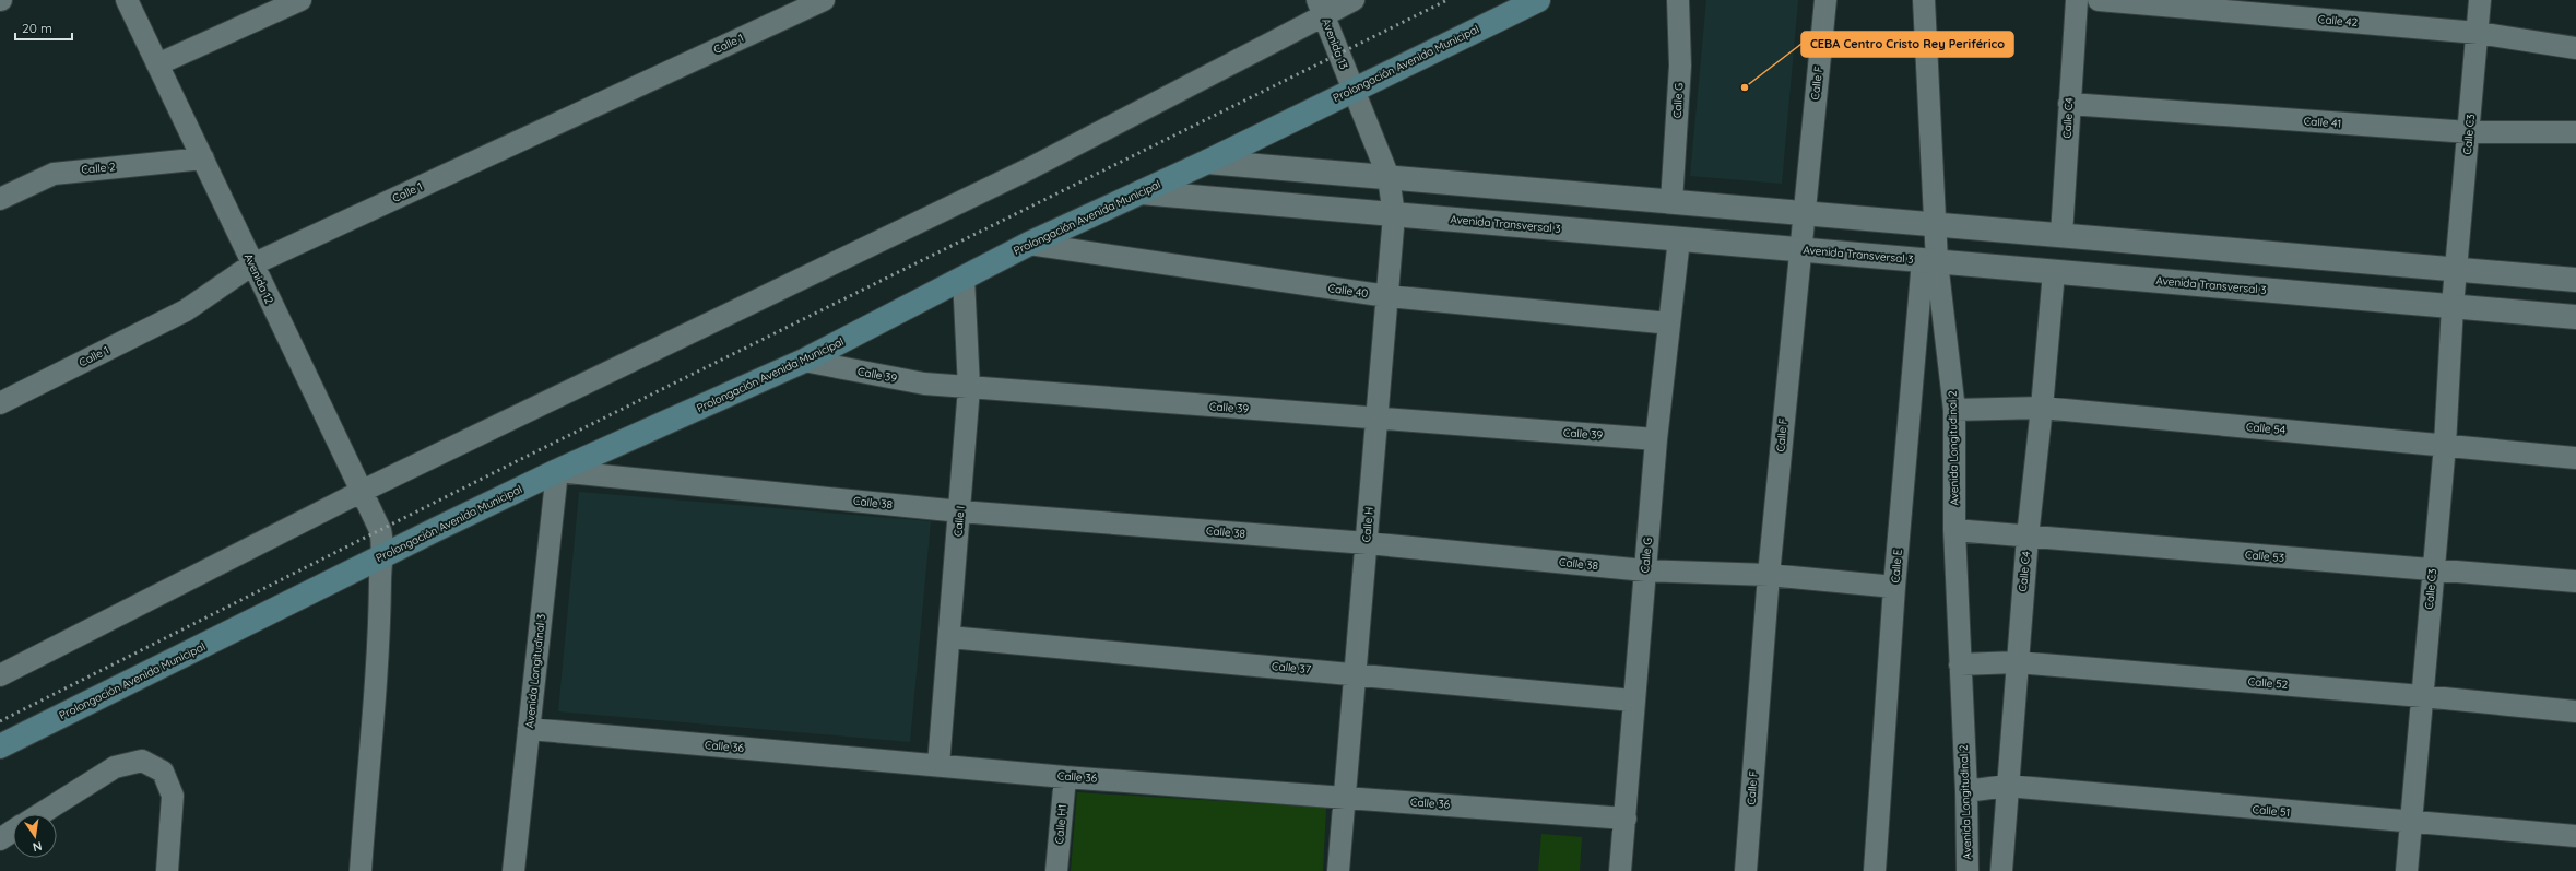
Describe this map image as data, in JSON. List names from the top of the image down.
{
  "streets": {
    "main road": ["Prolongación Avenida Municipal"],
    "street": [
      "Calle 42",
      "Calle 1",
      "Avenida 13",
      "Calle F",
      "Calle G",
      "Calle C4",
      "Calle 41",
      "Calle C3",
      "Calle 2",
      "Avenida Transversal 3",
      "Avenida 12",
      "Calle 40",
      "Calle 39",
      "Calle 54",
      "Avenida Longitudinal 2",
      "Calle 38",
      "Calle I",
      "Calle H",
      "Calle 53",
      "Calle E",
      "Calle 37",
      "Avenida Longitudinal 3",
      "Calle 52",
      "Calle 36",
      "Calle 51",
      "Calle H1"
    ]
  },
  "crossings": [
    ["Calle 42", "Calle C3"],
    ["Calle 1", "Avenida 12"],
    ["Avenida 13", "Prolongación Avenida Municipal"],
    ["Avenida 13", "Calle H"],
    ["Prolongación Avenida Municipal", "Avenida Transversal 3"],
    ["Prolongación Avenida Municipal", "Avenida 12"],
    ["Prolongación Avenida Municipal", "Calle 40"],
    ["Prolongación Avenida Municipal", "Calle 39"],
    ["Prolongación Avenida Municipal", "Calle 38"],
    ["Prolongación Avenida Municipal", "Calle I"],
    ["Prolongación Avenida Municipal", "Avenida Longitudinal 3"],
    ["Calle F", "Avenida Transversal 3"],
    ["Calle F", "Calle 38"],
    ["Calle G", "Avenida Transversal 3"],
    ["Calle G", "Calle 40"],
    ["Calle G", "Calle 39"],
    ["Calle G", "Calle 38"],
    ["Calle G", "Calle 37"],
    ["Calle G", "Calle 36"],
    ["Calle C4", "Calle 41"],
    ["Calle C4", "Avenida Transversal 3"],
    ["Calle C4", "Calle 54"],
    ["Calle C4", "Calle 53"],
    ["Calle C4", "Calle 52"],
    ["Calle C4", "Calle 51"],
    ["Calle 41", "Calle C3"],
    ["Calle C3", "Avenida Transversal 3"],
    ["Calle C3", "Calle 54"],
    ["Calle C3", "Calle 53"],
    ["Calle C3", "Calle 52"],
    ["Calle C3", "Calle 51"],
    ["Calle 2", "Avenida 12"],
    ["Avenida Transversal 3", "Avenida Longitudinal 2"],
    ["Avenida Transversal 3", "Calle H"],
    ["Avenida Transversal 3", "Calle E"],
    ["Calle 40", "Calle H"],
    ["Calle 39", "Calle I"],
    ["Calle 39", "Calle H"],
    ["Calle 54", "Avenida Longitudinal 2"],
    ["Avenida Longitudinal 2", "Calle 53"],
    ["Avenida Longitudinal 2", "Calle E"],
    ["Avenida Longitudinal 2", "Calle 52"],
    ["Avenida Longitudinal 2", "Calle 51"],
    ["Calle 38", "Calle I"],
    ["Calle 38", "Calle H"],
    ["Calle 38", "Calle E"],
    ["Calle 38", "Avenida Longitudinal 3"],
    ["Calle I", "Calle 37"],
    ["Calle I", "Calle 36"],
    ["Calle H", "Calle 37"],
    ["Calle H", "Calle 36"],
    ["Avenida Longitudinal 3", "Calle 36"],
    ["Calle 36", "Calle H1"]
  ],
  "places": ["CEBA Centro Cristo Rey Periférico"],
  "scale_bar": "20 m",
  "north": "bottom"
}
